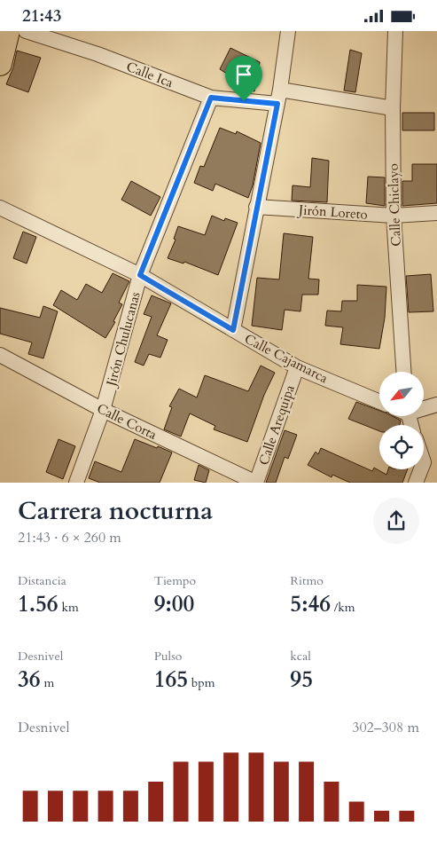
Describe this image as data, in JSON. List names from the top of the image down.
{
  "streets": {
    "street": [
      "Calle Ica",
      "Calle Chiclayo",
      "Jirón Loreto",
      "Jirón Chulucanas",
      "Calle Cajamarca",
      "Calle Corta",
      "Calle Arequipa"
    ]
  },
  "crossings": [
    ["Calle Ica", "Jirón Chulucanas"],
    ["Calle Chiclayo", "Jirón Loreto"],
    ["Jirón Chulucanas", "Calle Cajamarca"],
    ["Jirón Chulucanas", "Calle Corta"],
    ["Calle Cajamarca", "Calle Arequipa"],
    ["Calle Corta", "Calle Arequipa"]
  ],
  "north": "bottom left",
  "page": {
    "status": "21:43",
    "heading": ["Carrera nocturna", "21:43 · 6 × 260 m"],
    "stats": [
      ["Distancia", "1.56 km"],
      ["Tiempo", "9:00"],
      ["Ritmo", "5:46 /km"],
      ["Desnivel", "36 m"],
      ["Pulso", "165 bpm"],
      ["kcal", "95"]
    ],
    "chart": ["Desnivel", "302–308 m"]
  }
}
